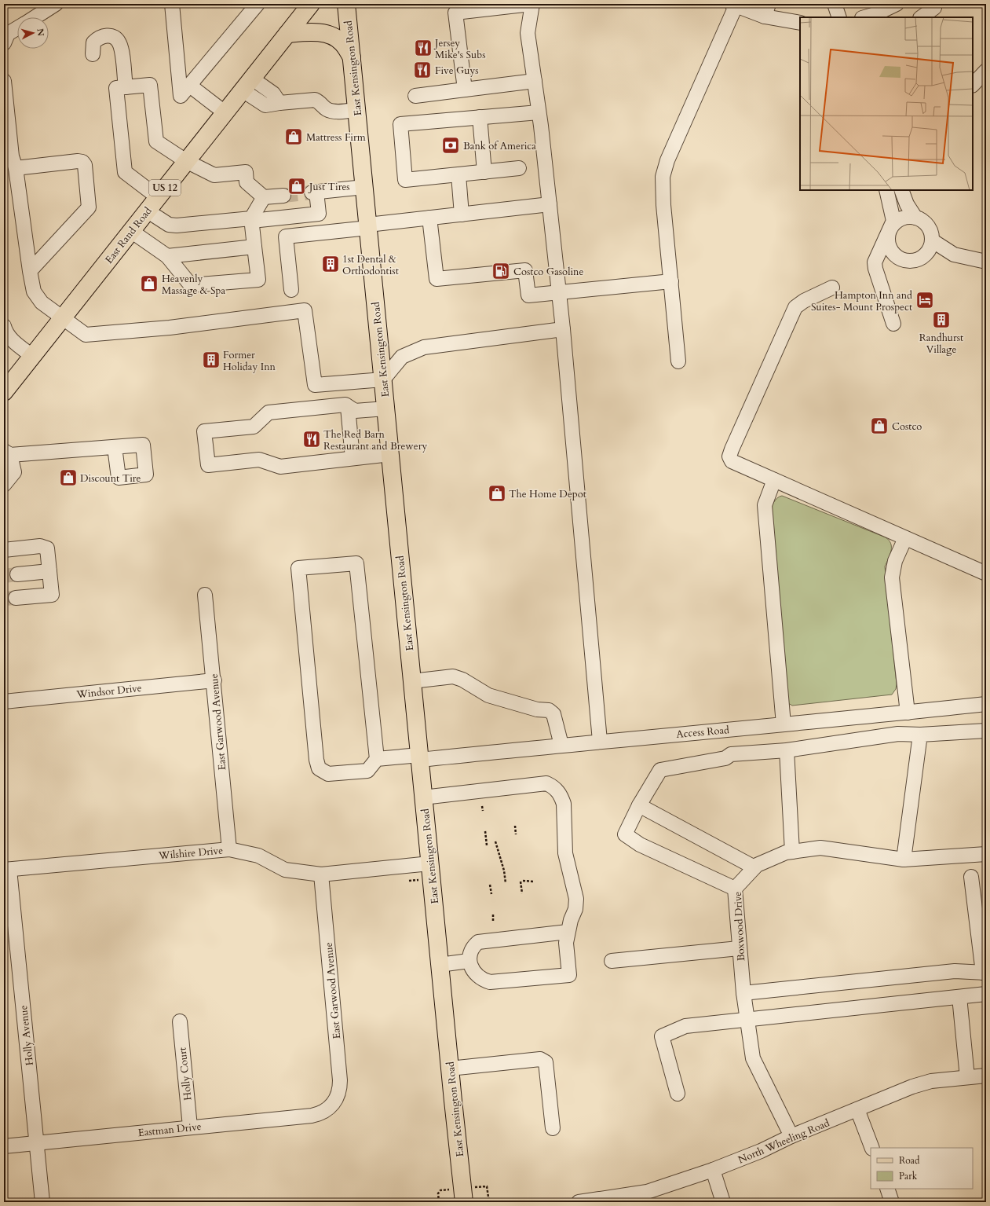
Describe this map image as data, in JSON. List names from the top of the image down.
{
  "streets": {
    "main road": ["East Kensington Road", "US 12", "East Rand Road"],
    "street": [
      "Windsor Drive",
      "East Garwood Avenue",
      "Access Road",
      "Wilshire Drive",
      "Boxwood Drive",
      "Holly Avenue",
      "Holly Court",
      "Eastman Drive",
      "North Wheeling Road"
    ]
  },
  "crossings": [
    ["East Kensington Road", "Access Road"],
    ["East Kensington Road", "Wilshire Drive"],
    ["Windsor Drive", "East Garwood Avenue"],
    ["East Garwood Avenue", "Wilshire Drive"],
    ["East Garwood Avenue", "Eastman Drive"],
    ["Wilshire Drive", "Holly Avenue"],
    ["Boxwood Drive", "North Wheeling Road"],
    ["Holly Avenue", "Eastman Drive"],
    ["Holly Court", "Eastman Drive"]
  ],
  "places": {
    "restaurant": ["Jersey Mike's Subs", "Five Guys", "The Red Barn Restaurant and Brewery"],
    "shop": [
      "Mattress Firm",
      "Just Tires",
      "Heavenly Massage & Spa",
      "Costco",
      "Discount Tire",
      "The Home Depot"
    ],
    "bank": ["Bank of America"],
    "building": ["1st Dental & Orthodontist", "Randhurst Village", "Former Holiday Inn"],
    "fuel station": ["Costco Gasoline"],
    "hotel": ["Hampton Inn and Suites- Mount Prospect"]
  },
  "legend": ["Road", "Park"],
  "north": "right"
}
